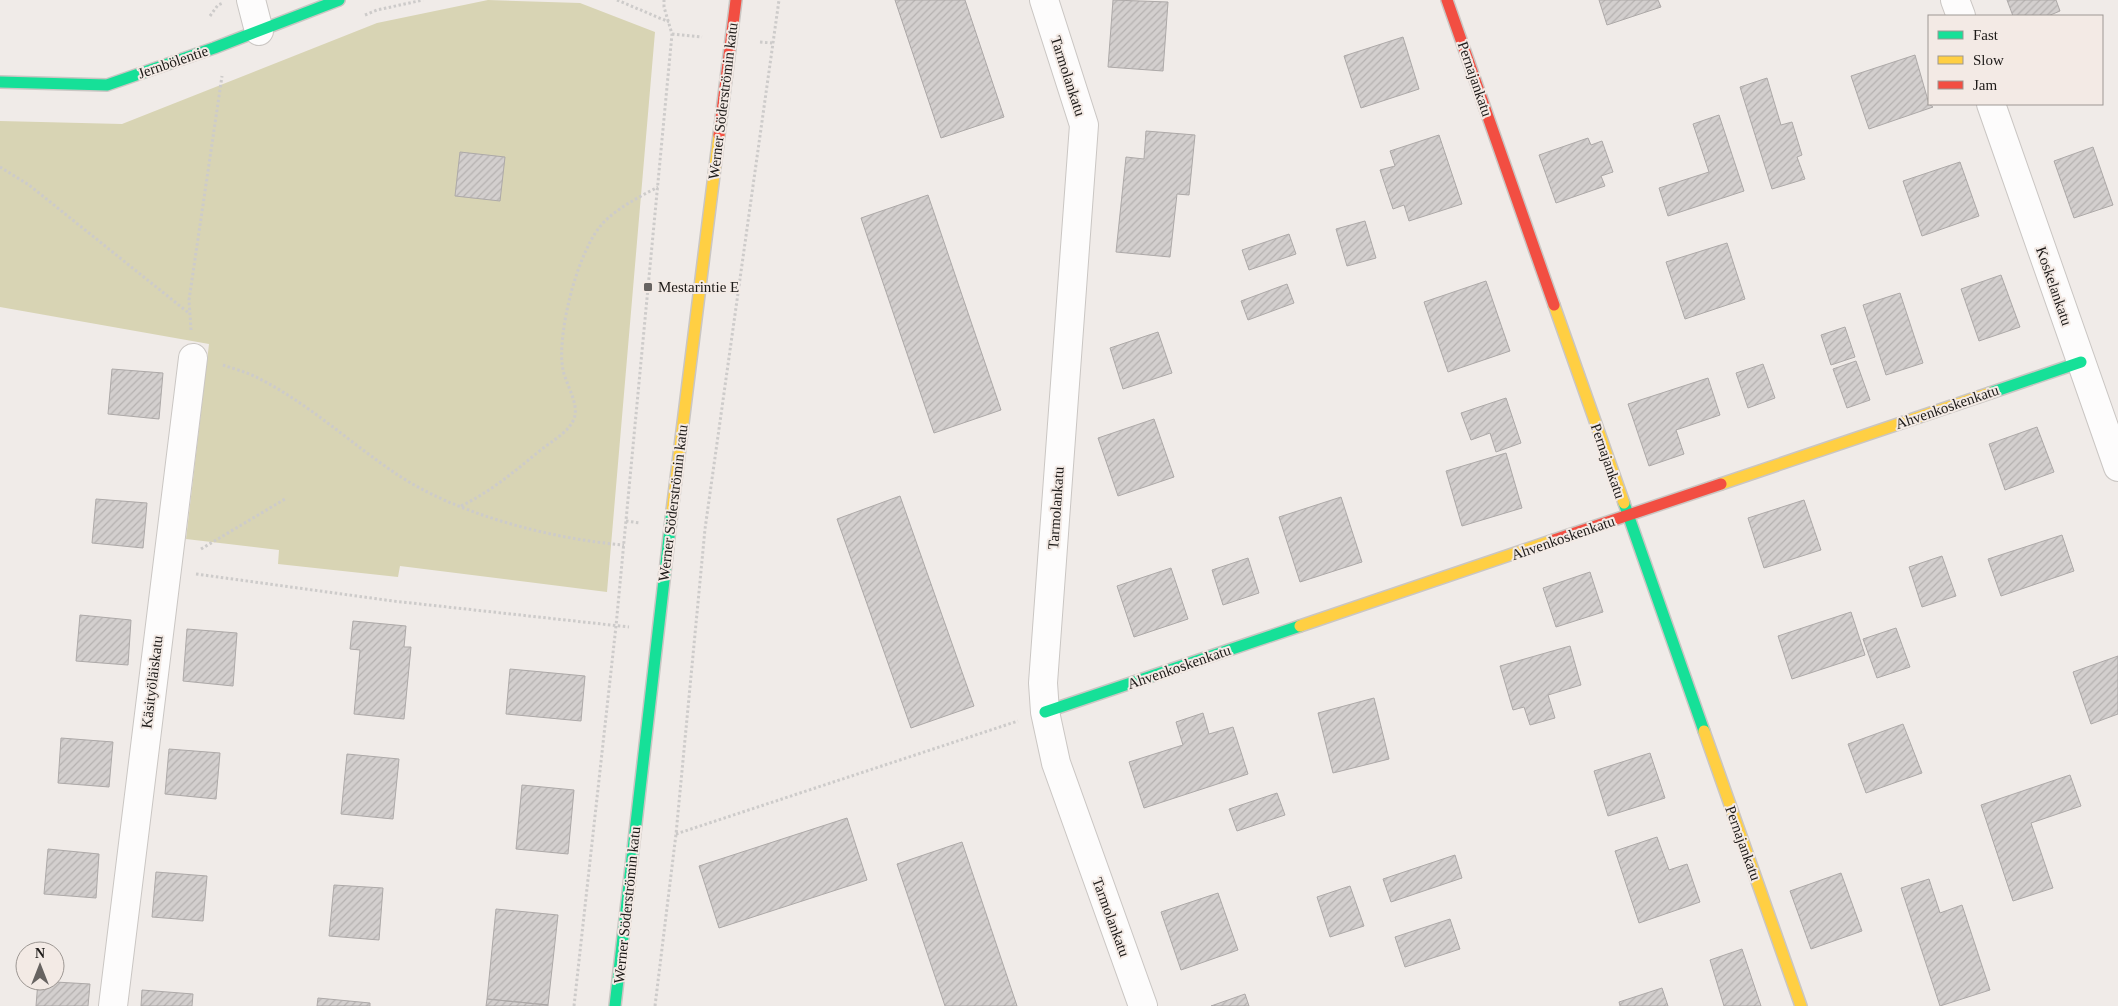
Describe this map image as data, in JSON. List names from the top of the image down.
{
  "streets": {
    "street": [
      "Jernbölentie",
      "Tarmolankatu",
      "Pernajankatu",
      "Werner Söderströmin katu",
      "Koskelankatu",
      "Ahvenkoskenkatu",
      "Käsityöläiskatu"
    ]
  },
  "crossings": [
    ["Tarmolankatu", "Ahvenkoskenkatu"],
    ["Pernajankatu", "Ahvenkoskenkatu"],
    ["Koskelankatu", "Ahvenkoskenkatu"]
  ],
  "places": {
    "transit": ["Mestarintie E"]
  },
  "legend": ["Fast", "Slow", "Jam"],
  "north": "top"
}
